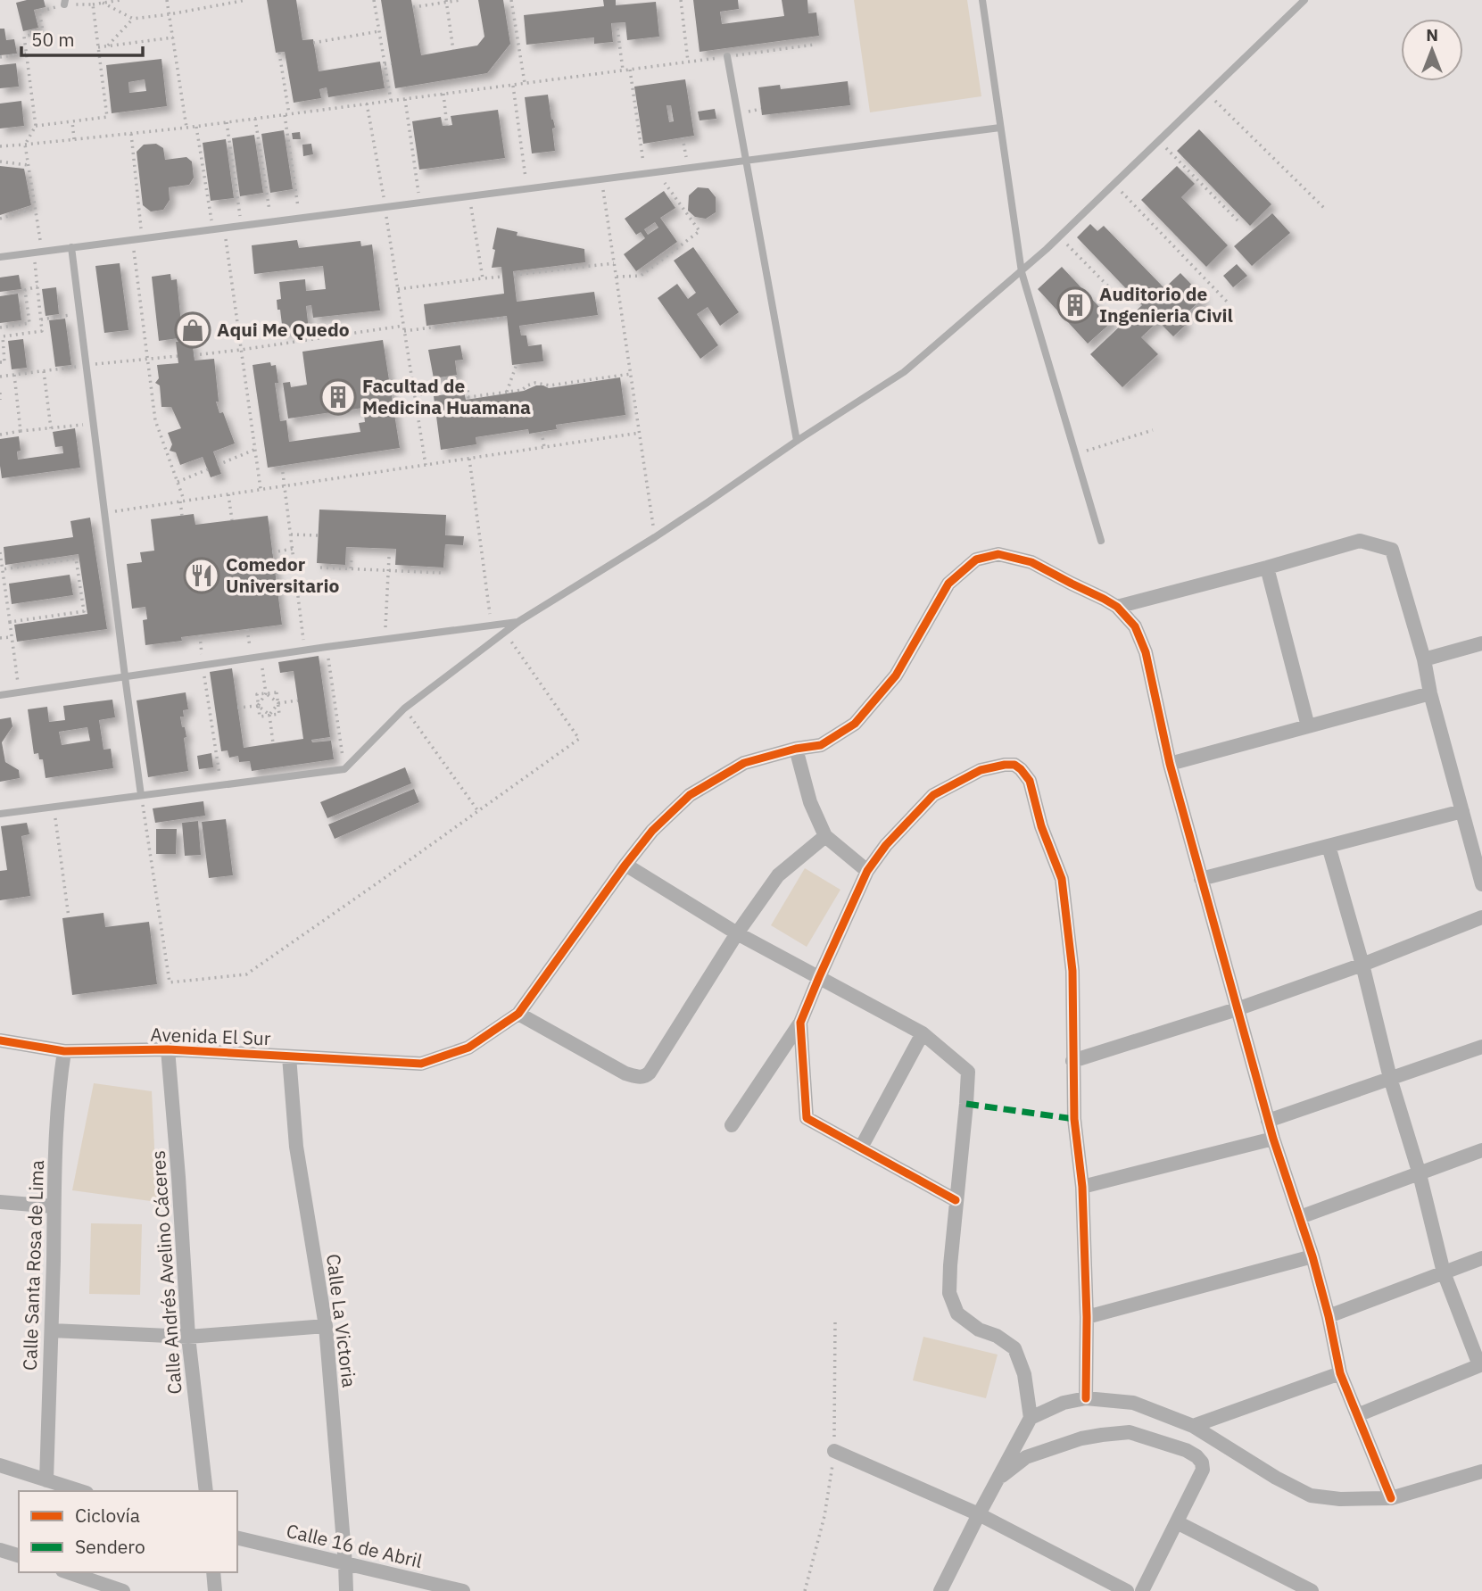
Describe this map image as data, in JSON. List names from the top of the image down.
{
  "streets": {
    "street": [
      "Avenida El Sur",
      "Calle Santa Rosa de Lima",
      "Calle Andrés Avelino Cáceres",
      "Calle La Victoria",
      "Calle 16 de Abril"
    ]
  },
  "crossings": [
    ["Avenida El Sur", "Calle Santa Rosa de Lima"],
    ["Avenida El Sur", "Calle Andrés Avelino Cáceres"],
    ["Avenida El Sur", "Calle La Victoria"],
    ["Calle La Victoria", "Calle 16 de Abril"]
  ],
  "places": {
    "building": ["Auditorio de Ingenieria Civil", "Facultad de Medicina Huamana"],
    "shop": ["Aqui Me Quedo"],
    "restaurant": ["Comedor Universitario"]
  },
  "legend": ["Ciclovía", "Sendero"],
  "scale_bar": "50 m",
  "north": "top"
}
